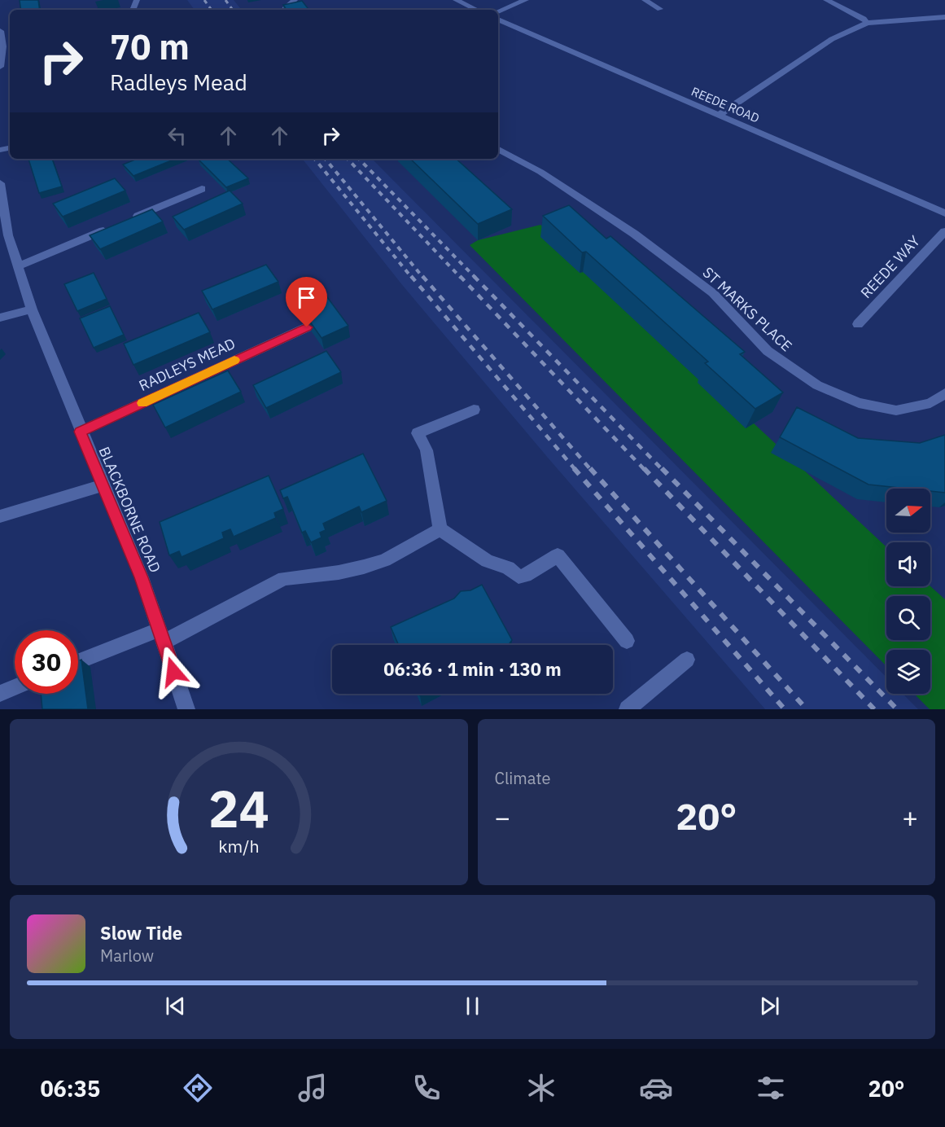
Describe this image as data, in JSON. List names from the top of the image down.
{
  "streets": {
    "street": [
      "REEDE ROAD",
      "REEDE WAY",
      "ST MARKS PLACE",
      "RADLEYS MEAD",
      "BLACKBORNE ROAD"
    ]
  },
  "crossings": [
    ["RADLEYS MEAD", "BLACKBORNE ROAD"]
  ],
  "north": "right",
  "page": {
    "turn": ["70 m", "Radleys Mead"],
    "limit": "30",
    "trip": "06:36 · 1 min · 130 m",
    "tile": "Climate",
    "heat": ["−", "20°", "+"],
    "song": ["Slow Tide", "Marlow"],
    "tabs": ["06:35", "20°"],
    "gauge": ["24", "km/h"]
  }
}
